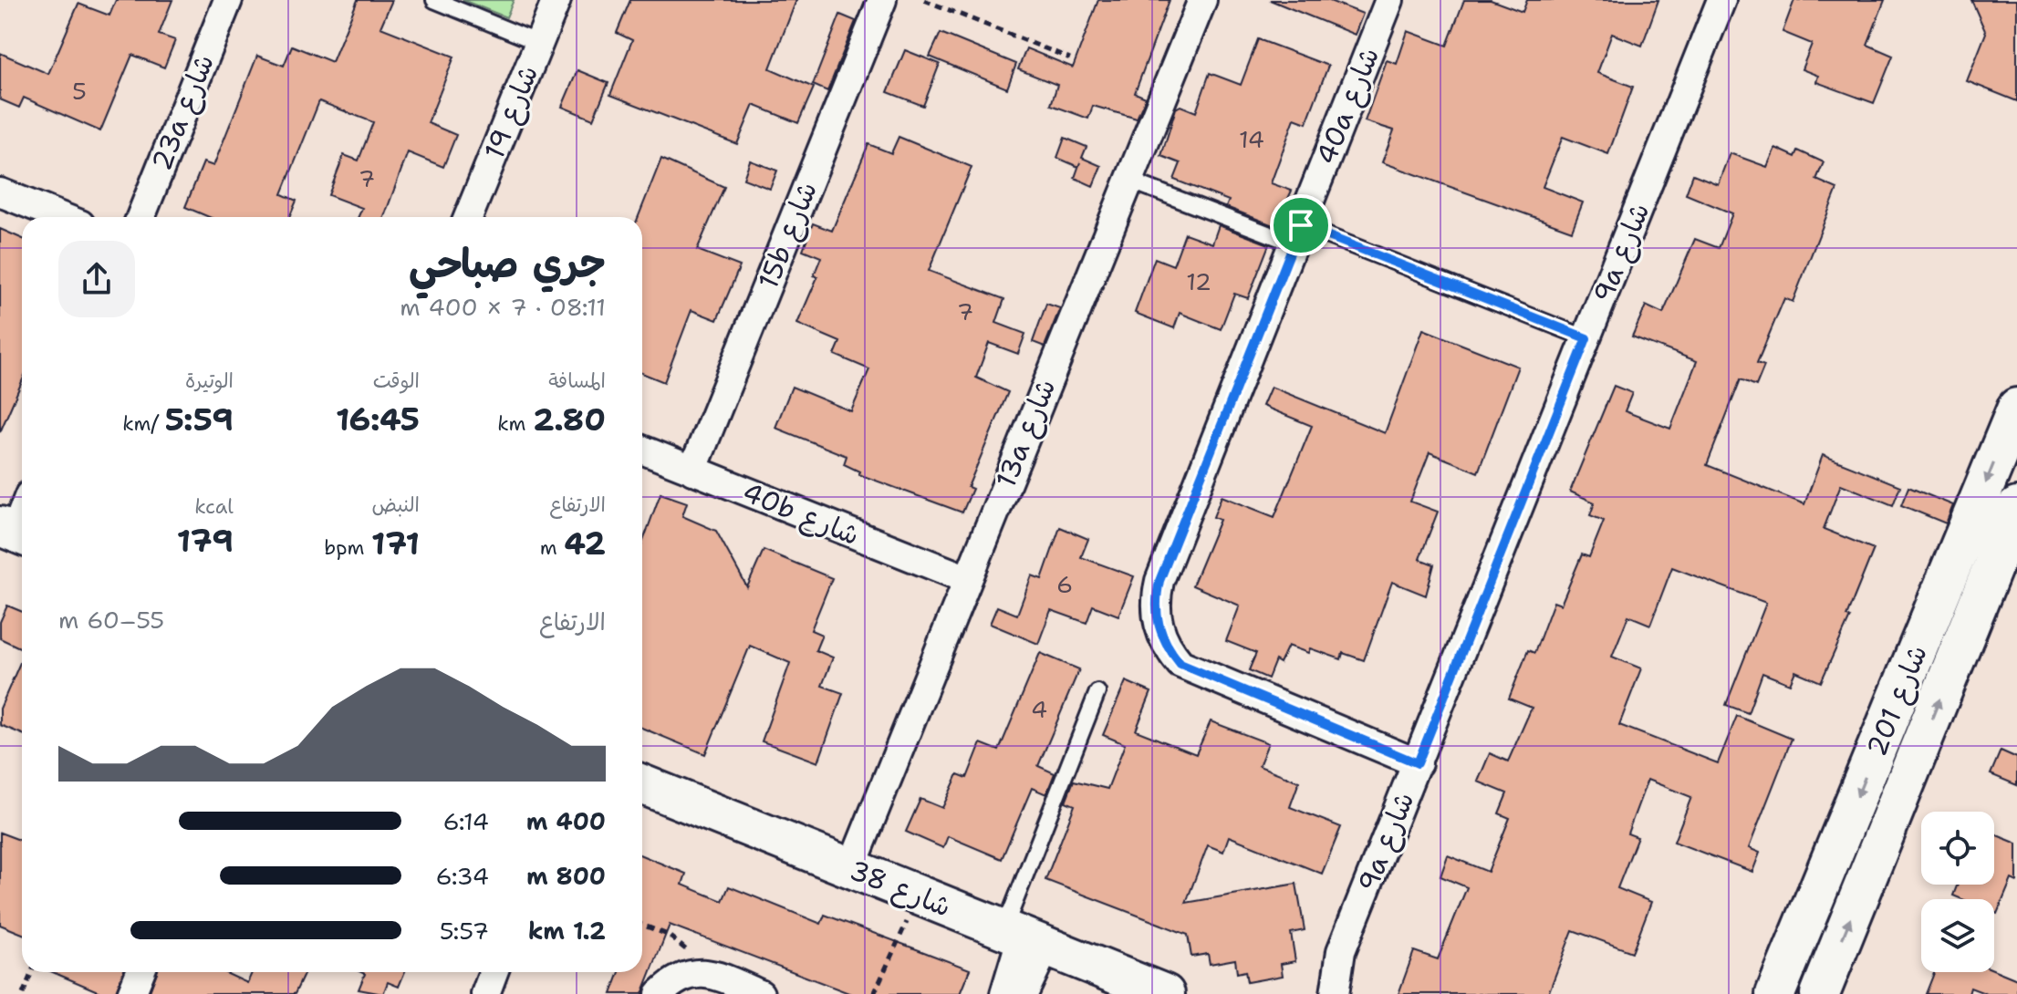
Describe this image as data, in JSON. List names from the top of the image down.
{
  "streets": {
    "street": [
      "40a شارع",
      "23a شارع",
      "شارع 19",
      "15b شارع",
      "9a شارع",
      "13a شارع",
      "40b شارع",
      "شارع 201",
      "شارع 38"
    ]
  },
  "crossings": [
    ["40a شارع", "9a شارع"],
    ["15b شارع", "40b شارع"],
    ["13a شارع", "40b شارع"],
    ["13a شارع", "شارع 38"]
  ],
  "house_numbers": [
    "5",
    "14",
    "7",
    "12",
    "7",
    "6",
    "4"
  ],
  "page": {
    "heading": ["جري صباحي", "08:11 · 7 × 400 m"],
    "stats": [
      ["المسافة", "2.80 km"],
      ["الوقت", "16:45"],
      ["الوتيرة", "5:59 /km"],
      ["الارتفاع", "42 m"],
      ["النبض", "171 bpm"],
      ["kcal", "179"]
    ],
    "chart": ["الارتفاع", "55–60 m"],
    "list": [
      {
        "name": "400 m",
        "note": "6:14"
      },
      {
        "name": "800 m",
        "note": "6:34"
      },
      {
        "name": "1.2 km",
        "note": "5:57"
      }
    ]
  }
}
